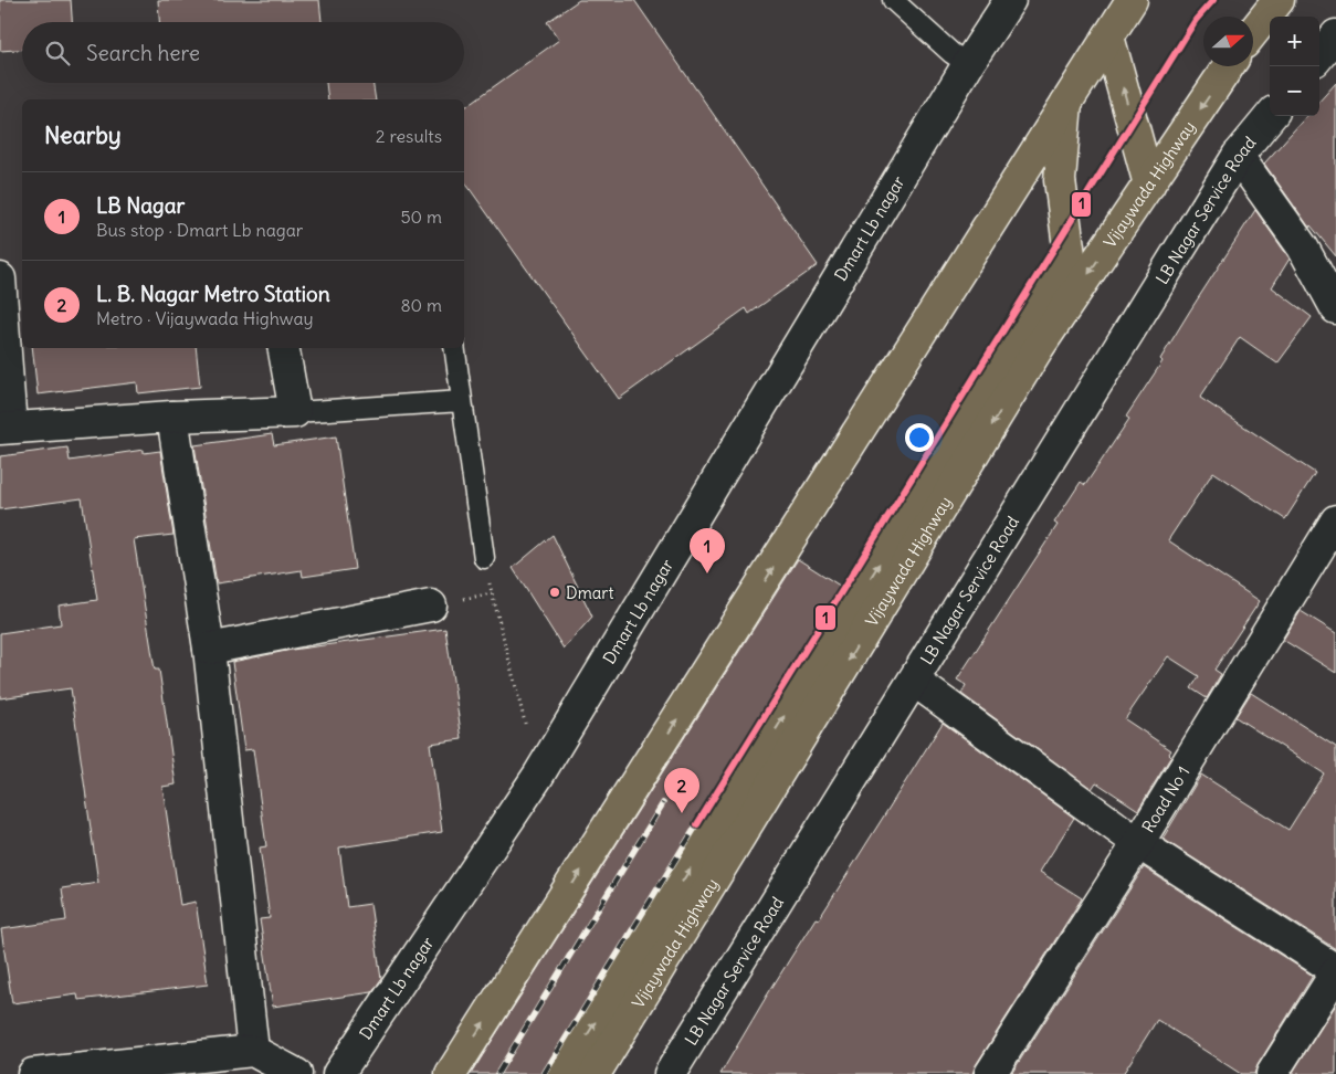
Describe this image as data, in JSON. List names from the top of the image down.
{
  "streets": {
    "main road": ["Vijaywada Highway"],
    "street": ["LB Nagar Service Road", "Dmart Lb nagar", "Road No 1"]
  },
  "places": ["Dmart"],
  "lines": ["metro line 1"],
  "north": "right",
  "page": {
    "map_buttons": ["+", "−"],
    "search": "Search here",
    "heading": ["Nearby", "2 results"],
    "list": [
      {
        "mark": "1",
        "name": "LB Nagar",
        "note": "Bus stop · Dmart Lb nagar",
        "value": "50 m"
      },
      {
        "mark": "2",
        "name": "L. B. Nagar Metro Station",
        "note": "Metro · Vijaywada Highway",
        "value": "80 m"
      }
    ],
    "pins": ["1", "2"]
  }
}
